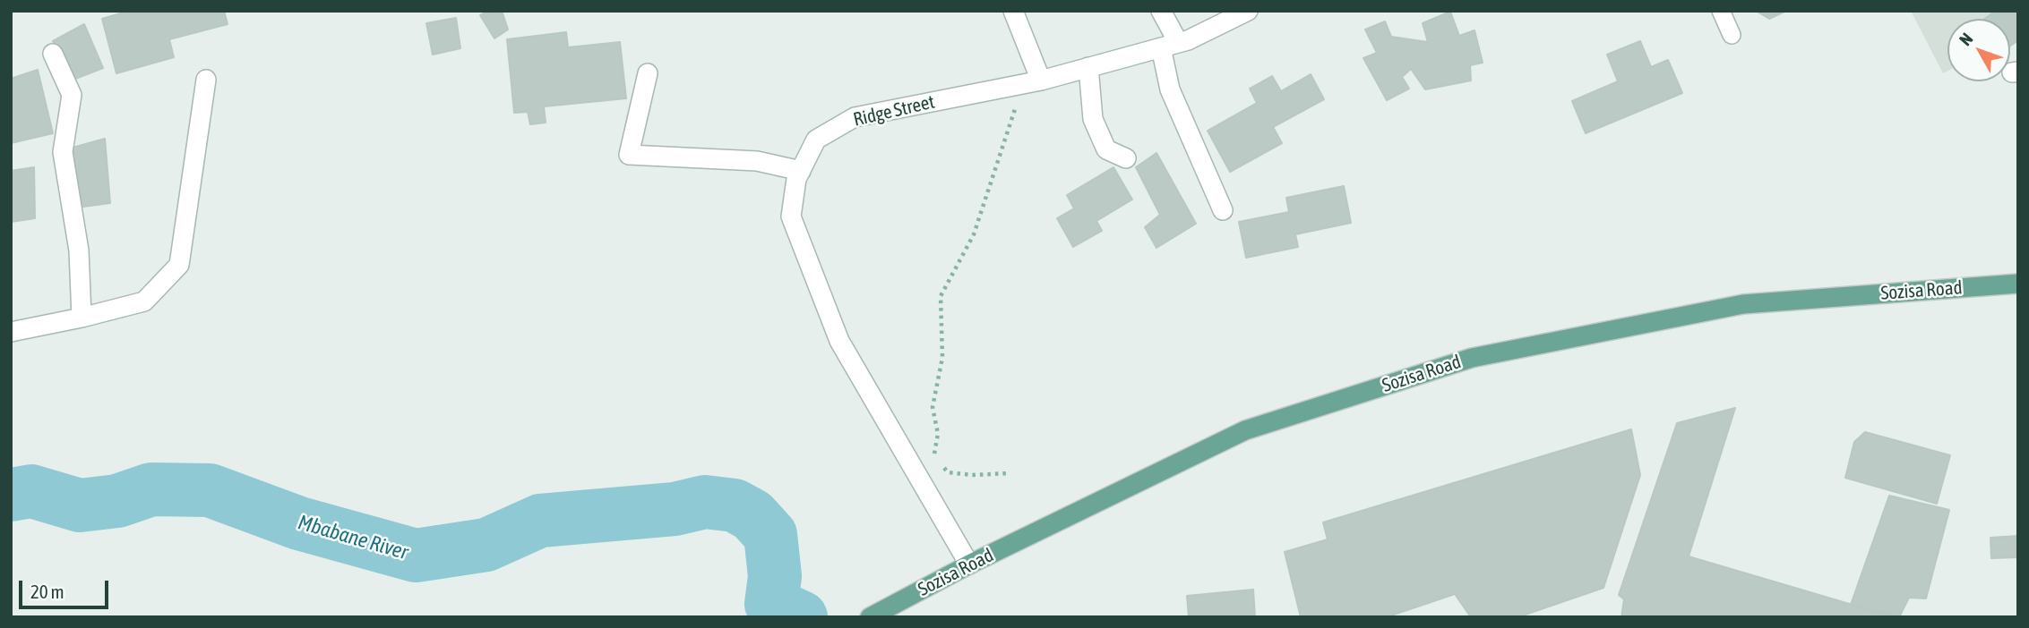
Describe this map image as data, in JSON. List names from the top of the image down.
{
  "streets": {
    "main road": ["Sozisa Road"],
    "street": ["Ridge Street"]
  },
  "crossings": [
    ["Ridge Street", "Sozisa Road"]
  ],
  "water": ["Mbabane River"],
  "scale_bar": "20 m",
  "north": "top left"
}
